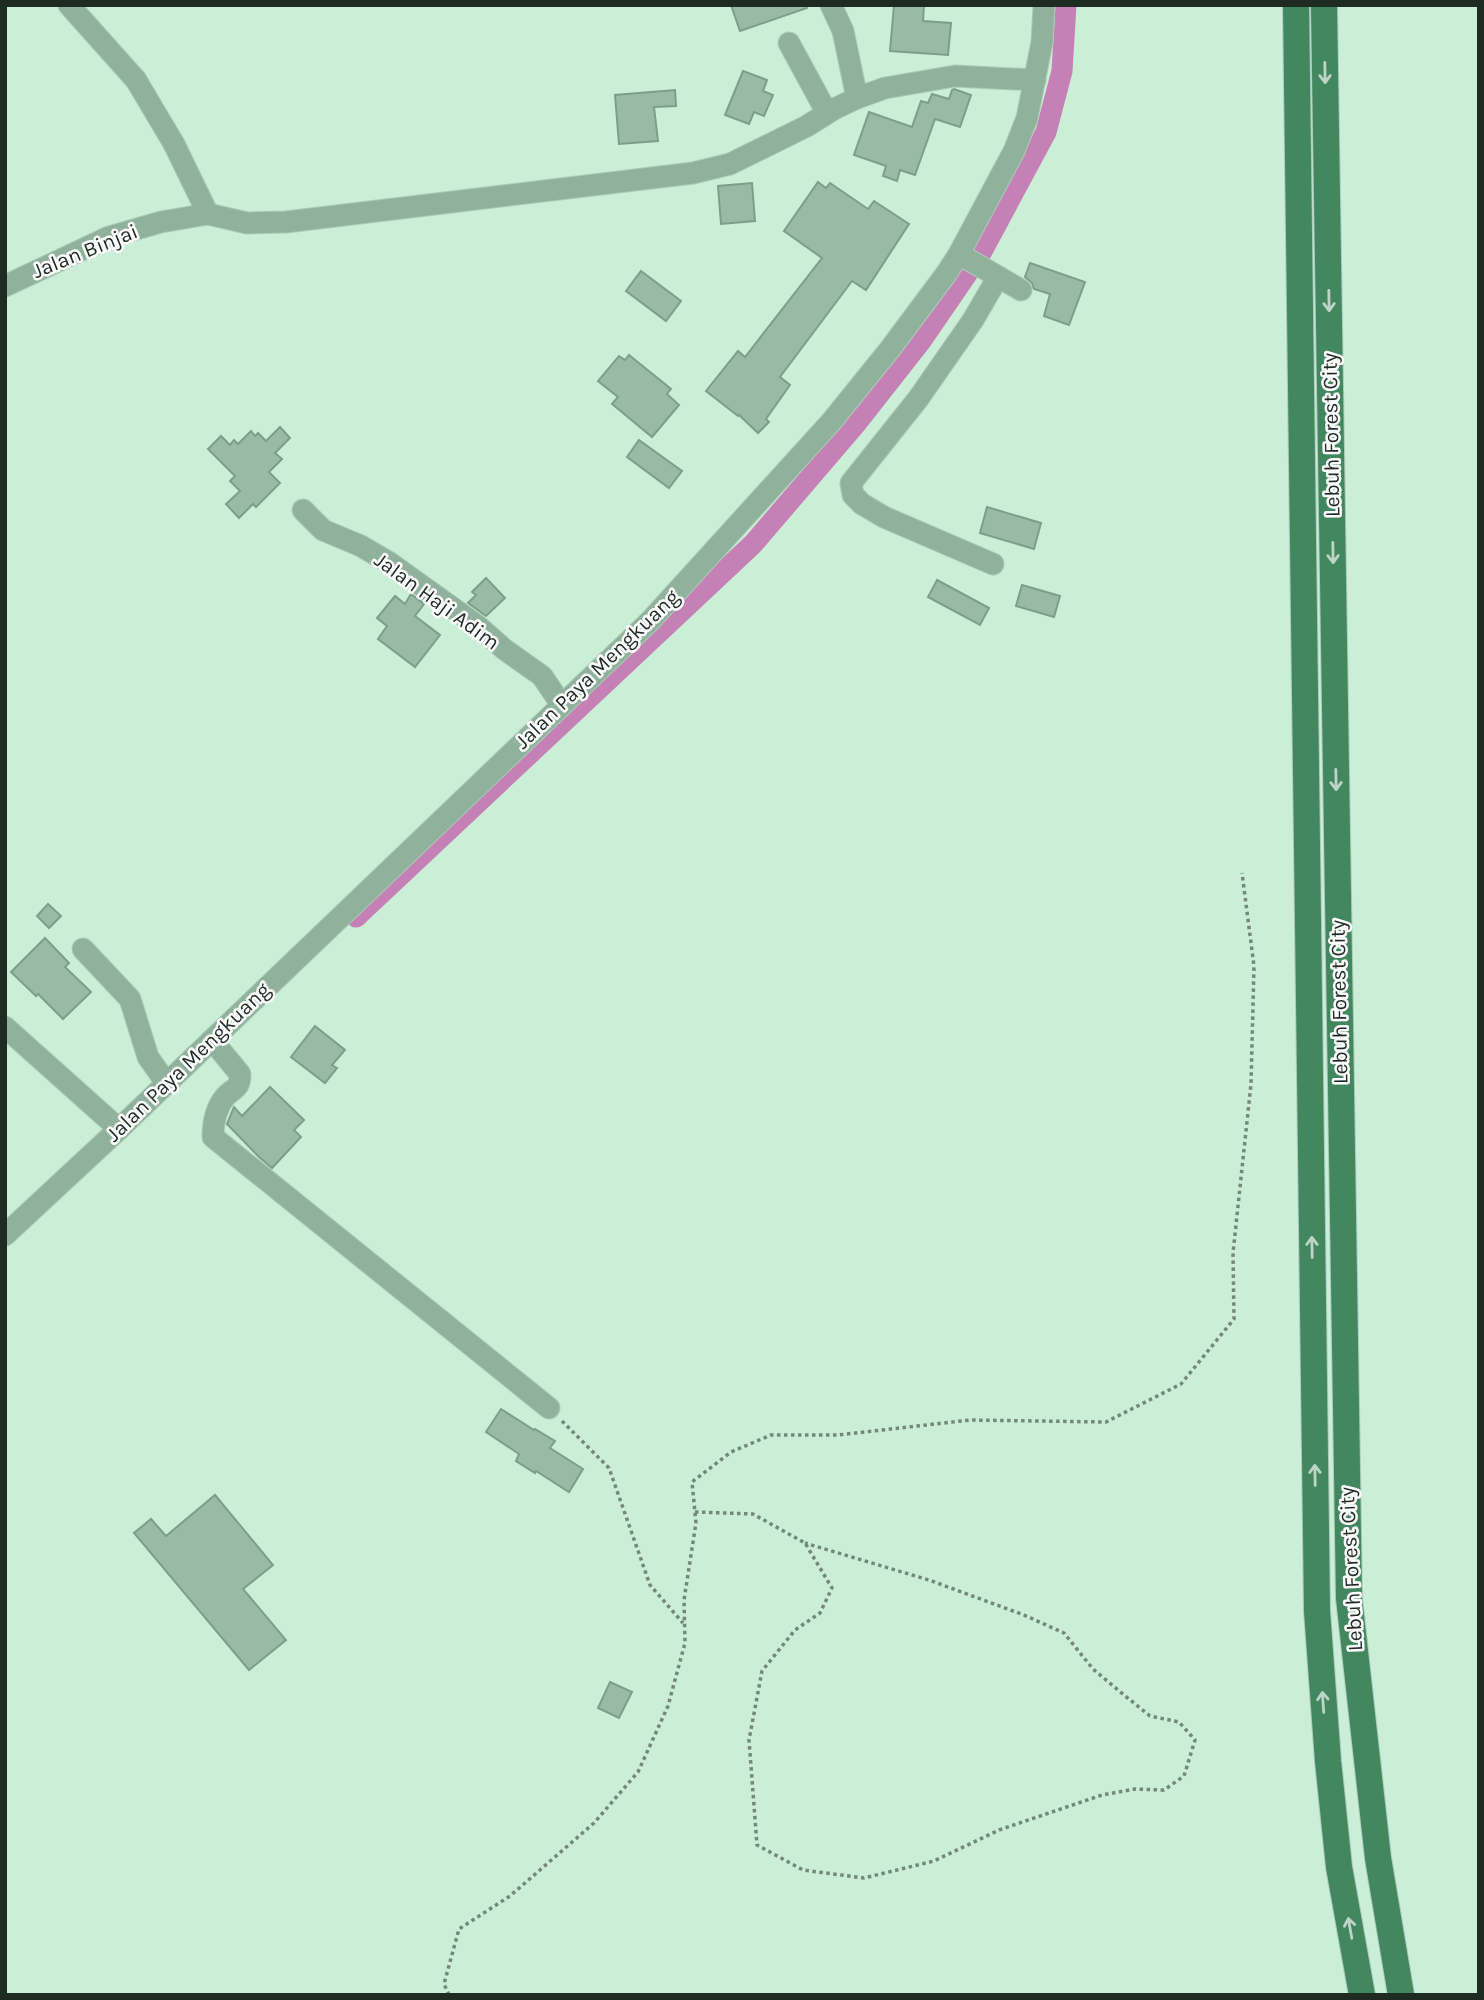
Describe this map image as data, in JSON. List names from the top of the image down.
{
  "streets": {
    "main road": ["Lebuh Forest City"],
    "street": ["Jalan Binjai", "Jalan Haji Adim", "Jalan Paya Mengkuang"]
  },
  "crossings": [
    ["Jalan Haji Adim", "Jalan Paya Mengkuang"]
  ]
}
